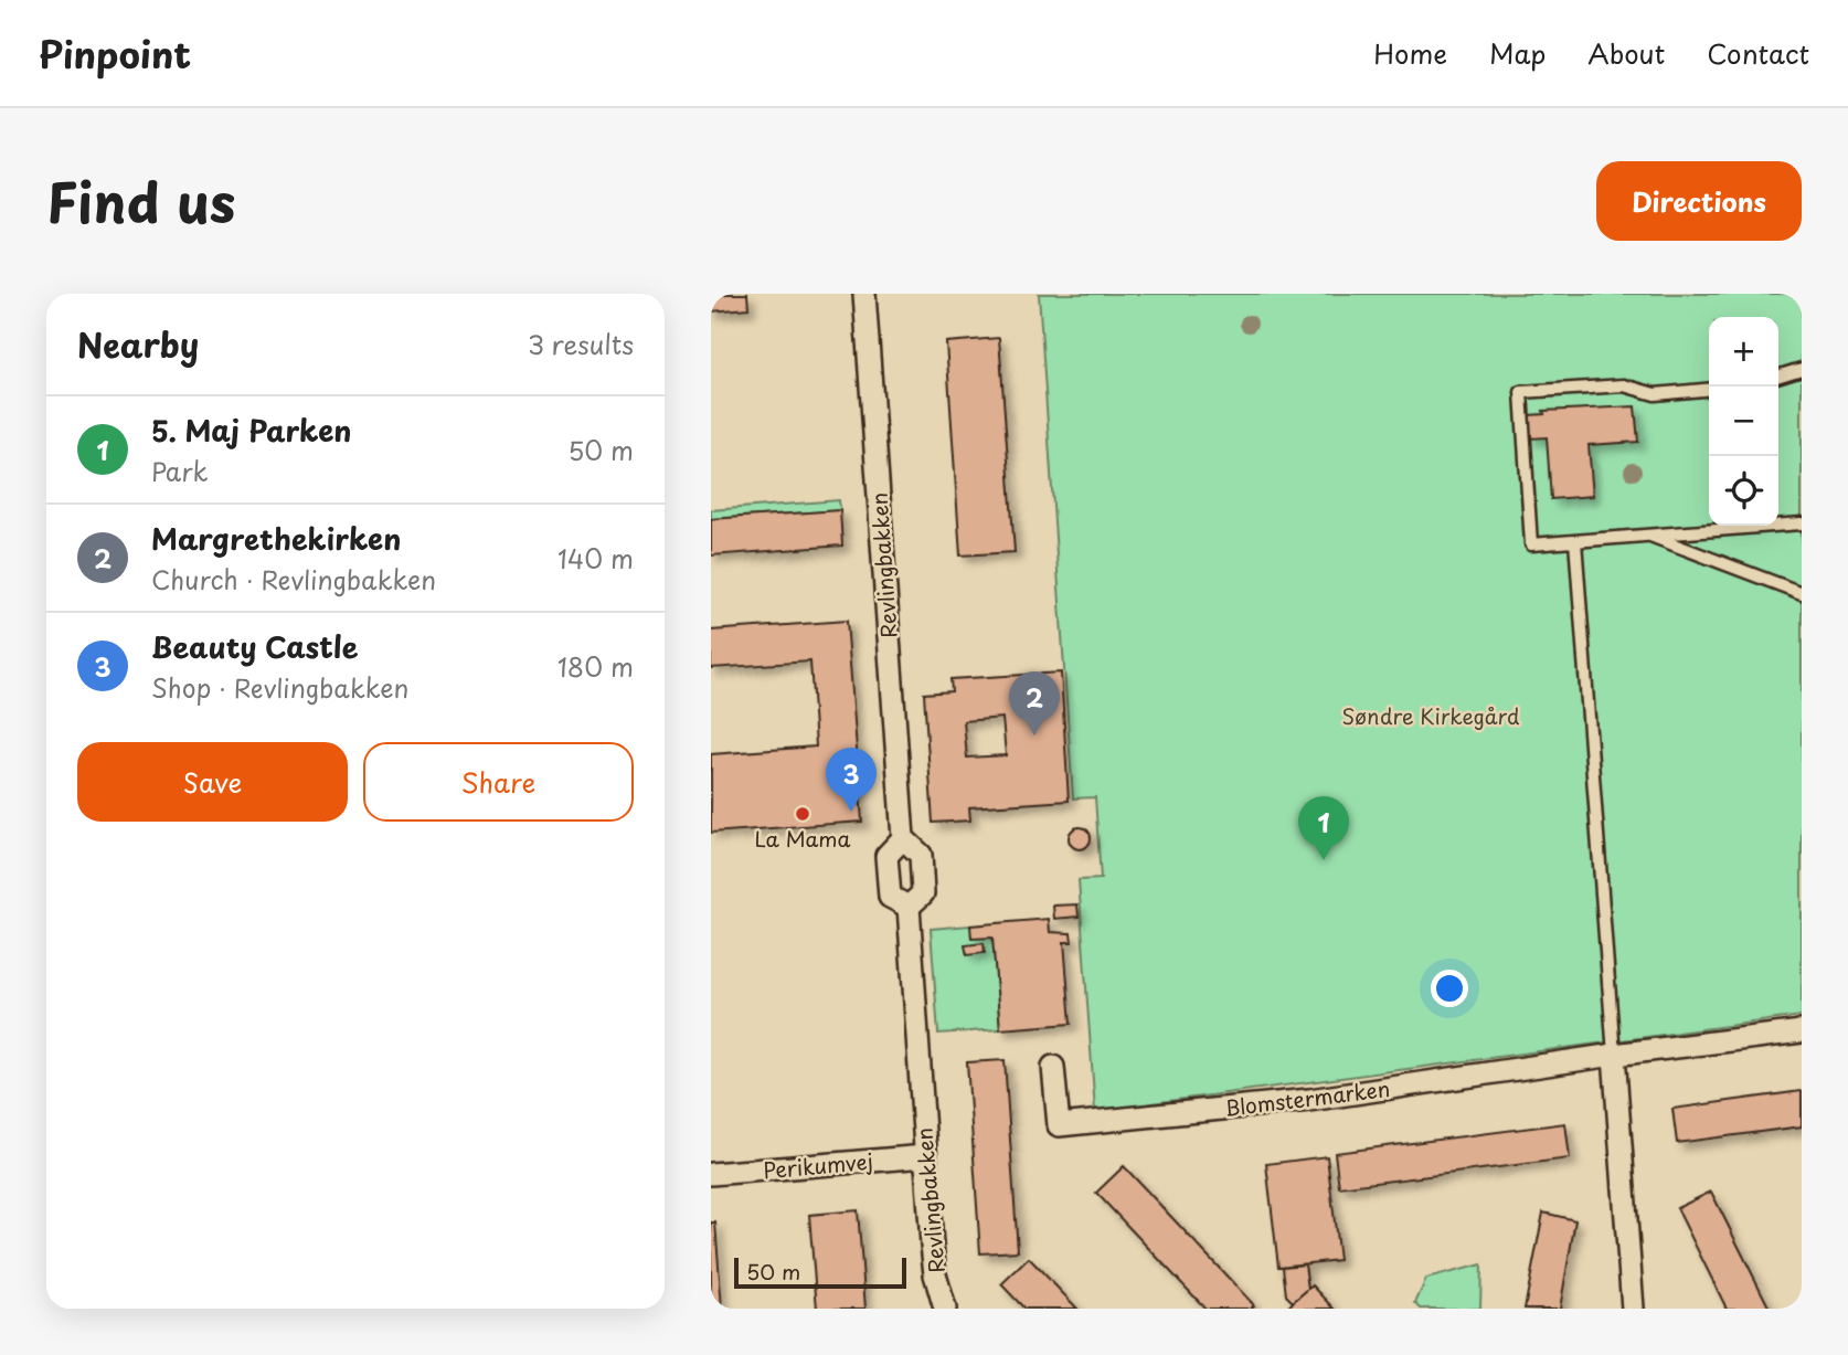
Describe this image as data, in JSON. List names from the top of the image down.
{
  "streets": {
    "street": ["Revlingbakken", "Blomstermarken", "Perikumvej"]
  },
  "crossings": [
    ["Revlingbakken", "Perikumvej"]
  ],
  "parks": ["Søndre Kirkegård"],
  "places": ["La Mama"],
  "scale_bar": "50 m",
  "page": {
    "header": "Pinpoint",
    "nav": [
      "Home",
      "Map",
      "About",
      "Contact"
    ],
    "title": "Find us",
    "buttons": [
      "Directions",
      ["Save", "Share"]
    ],
    "heading": ["Nearby", "3 results"],
    "map_buttons": ["+", "−"],
    "list": [
      {
        "mark": "1",
        "name": "5. Maj Parken",
        "note": "Park",
        "value": "50 m"
      },
      {
        "mark": "2",
        "name": "Margrethekirken",
        "note": "Church · Revlingbakken",
        "value": "140 m"
      },
      {
        "mark": "3",
        "name": "Beauty Castle",
        "note": "Shop · Revlingbakken",
        "value": "180 m"
      }
    ],
    "pins": ["2", "3", "1"],
    "scale": "50 m"
  }
}
